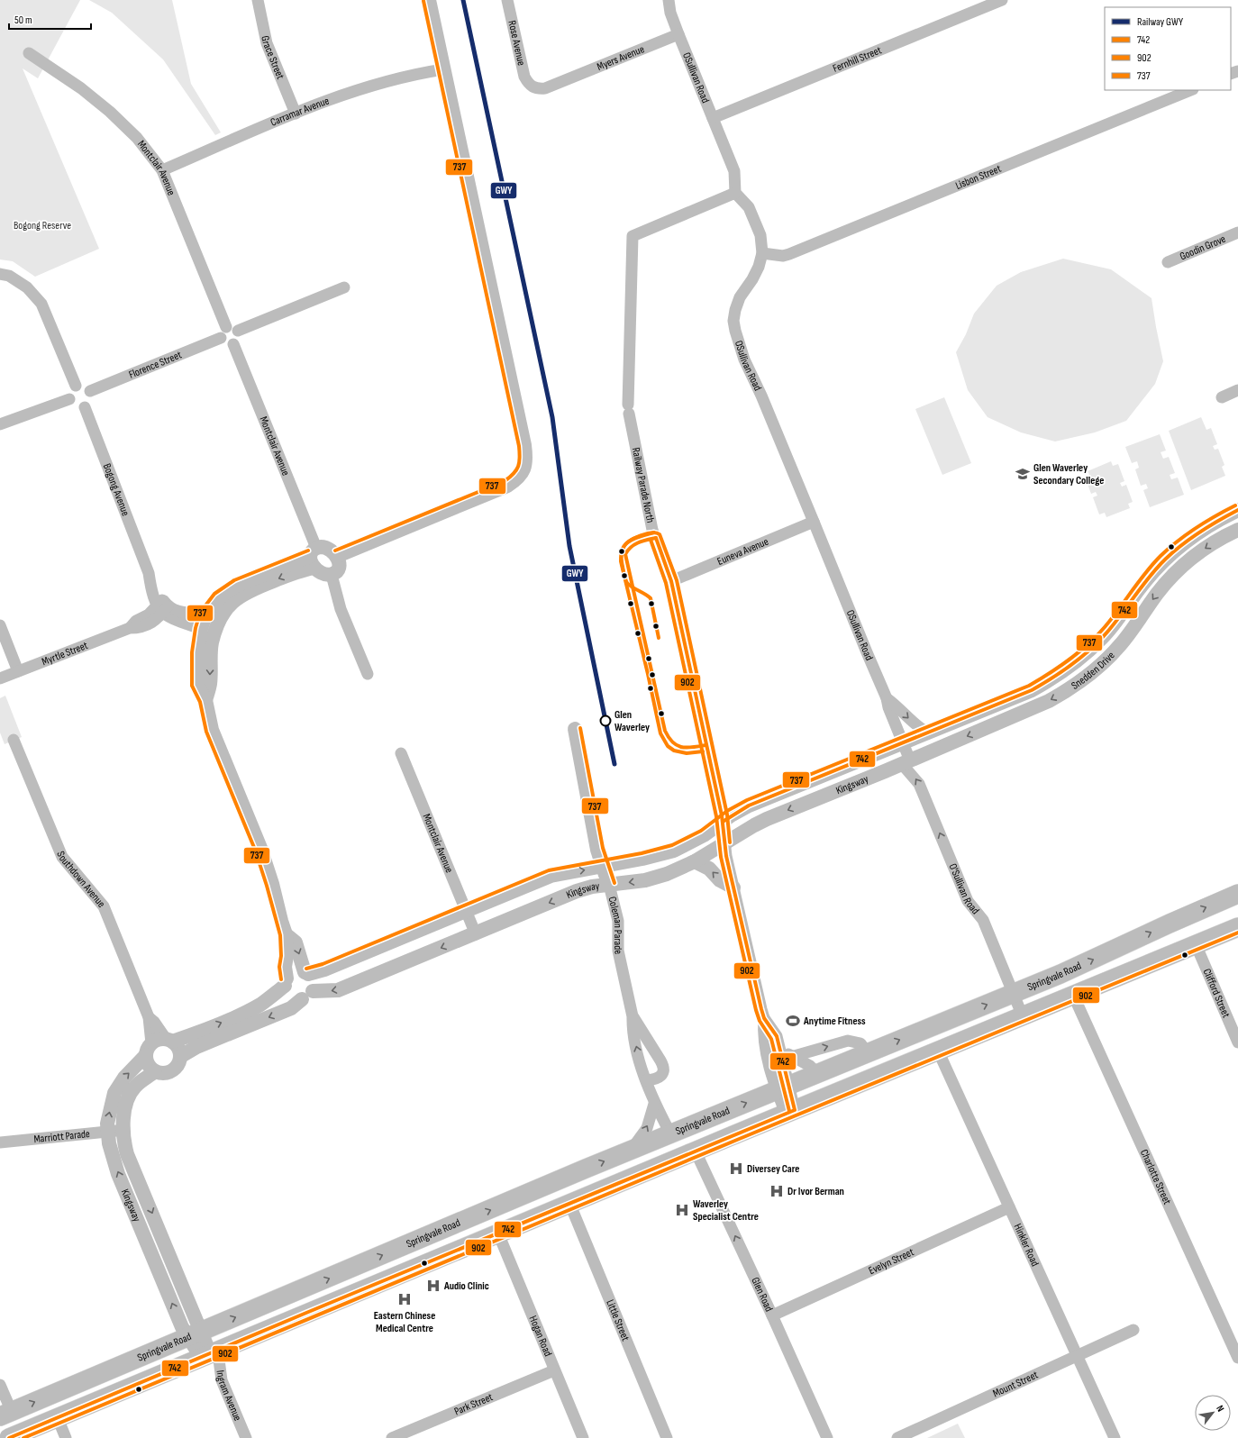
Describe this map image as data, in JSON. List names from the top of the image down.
{
  "streets": {
    "highway": ["Springvale Road"],
    "street": [
      "Rose Avenue",
      "Grace Street",
      "Myers Avenue",
      "Fernhill Street",
      "OSullivan Road",
      "Carramar Avenue",
      "Montclair Avenue",
      "Lisbon Street",
      "Goodin Grove",
      "Florence Street",
      "Railway Parade North",
      "Bogong Avenue",
      "Euneva Avenue",
      "Myrtle Street",
      "Snedden Drive",
      "Kingsway",
      "Southdown Avenue",
      "O'Sullivan Road",
      "Coleman Parade",
      "Clifford Street",
      "Marriott Parade",
      "Charlotte Street",
      "Hinkler Road",
      "Evelyn Street",
      "Glen Road",
      "Little Street",
      "Hogan Road",
      "Mount Street",
      "Ingram Avenue",
      "Park Street"
    ]
  },
  "crossings": [
    ["Rose Avenue", "Myers Avenue"],
    ["Grace Street", "Carramar Avenue"],
    ["Myers Avenue", "OSullivan Road"],
    ["Fernhill Street", "OSullivan Road"],
    ["OSullivan Road", "Lisbon Street"],
    ["OSullivan Road", "Railway Parade North"],
    ["OSullivan Road", "Euneva Avenue"],
    ["OSullivan Road", "Snedden Drive"],
    ["OSullivan Road", "Kingsway"],
    ["OSullivan Road", "O'Sullivan Road"],
    ["Carramar Avenue", "Montclair Avenue"],
    ["Montclair Avenue", "Florence Street"],
    ["Montclair Avenue", "Kingsway"],
    ["Florence Street", "Bogong Avenue"],
    ["Railway Parade North", "Euneva Avenue"],
    ["Railway Parade North", "Kingsway"],
    ["Railway Parade North", "Springvale Road"],
    ["Bogong Avenue", "Myrtle Street"],
    ["Snedden Drive", "Kingsway"],
    ["Snedden Drive", "O'Sullivan Road"],
    ["Kingsway", "Southdown Avenue"],
    ["Kingsway", "O'Sullivan Road"],
    ["Kingsway", "Coleman Parade"],
    ["Kingsway", "Springvale Road"],
    ["Kingsway", "Marriott Parade"],
    ["Kingsway", "Ingram Avenue"],
    ["O'Sullivan Road", "Springvale Road"],
    ["Coleman Parade", "Springvale Road"],
    ["Hinkler Road", "Evelyn Street"],
    ["Hinkler Road", "Mount Street"],
    ["Evelyn Street", "Glen Road"],
    ["Hogan Road", "Park Street"]
  ],
  "one_way": ["O'Sullivan Road", "Glen Road"],
  "parks": ["Bogong Reserve"],
  "places": {
    "school or university": ["Glen Waverley Secondary College"],
    "other": ["Glen Waverley"],
    "sports": ["Anytime Fitness"],
    "hospital": [
      "Diversey Care",
      "Dr Ivor Berman",
      "Waverley Specialist Centre",
      "Audio Clinic",
      "Eastern Chinese Medical Centre"
    ]
  },
  "lines": [
    "rail line GWY",
    "transit line 737",
    "transit line 742",
    "transit line 902"
  ],
  "legend": [
    "Railway GWY",
    "742",
    "902",
    "737"
  ],
  "scale_bar": "50 m",
  "north": "top right"
}
